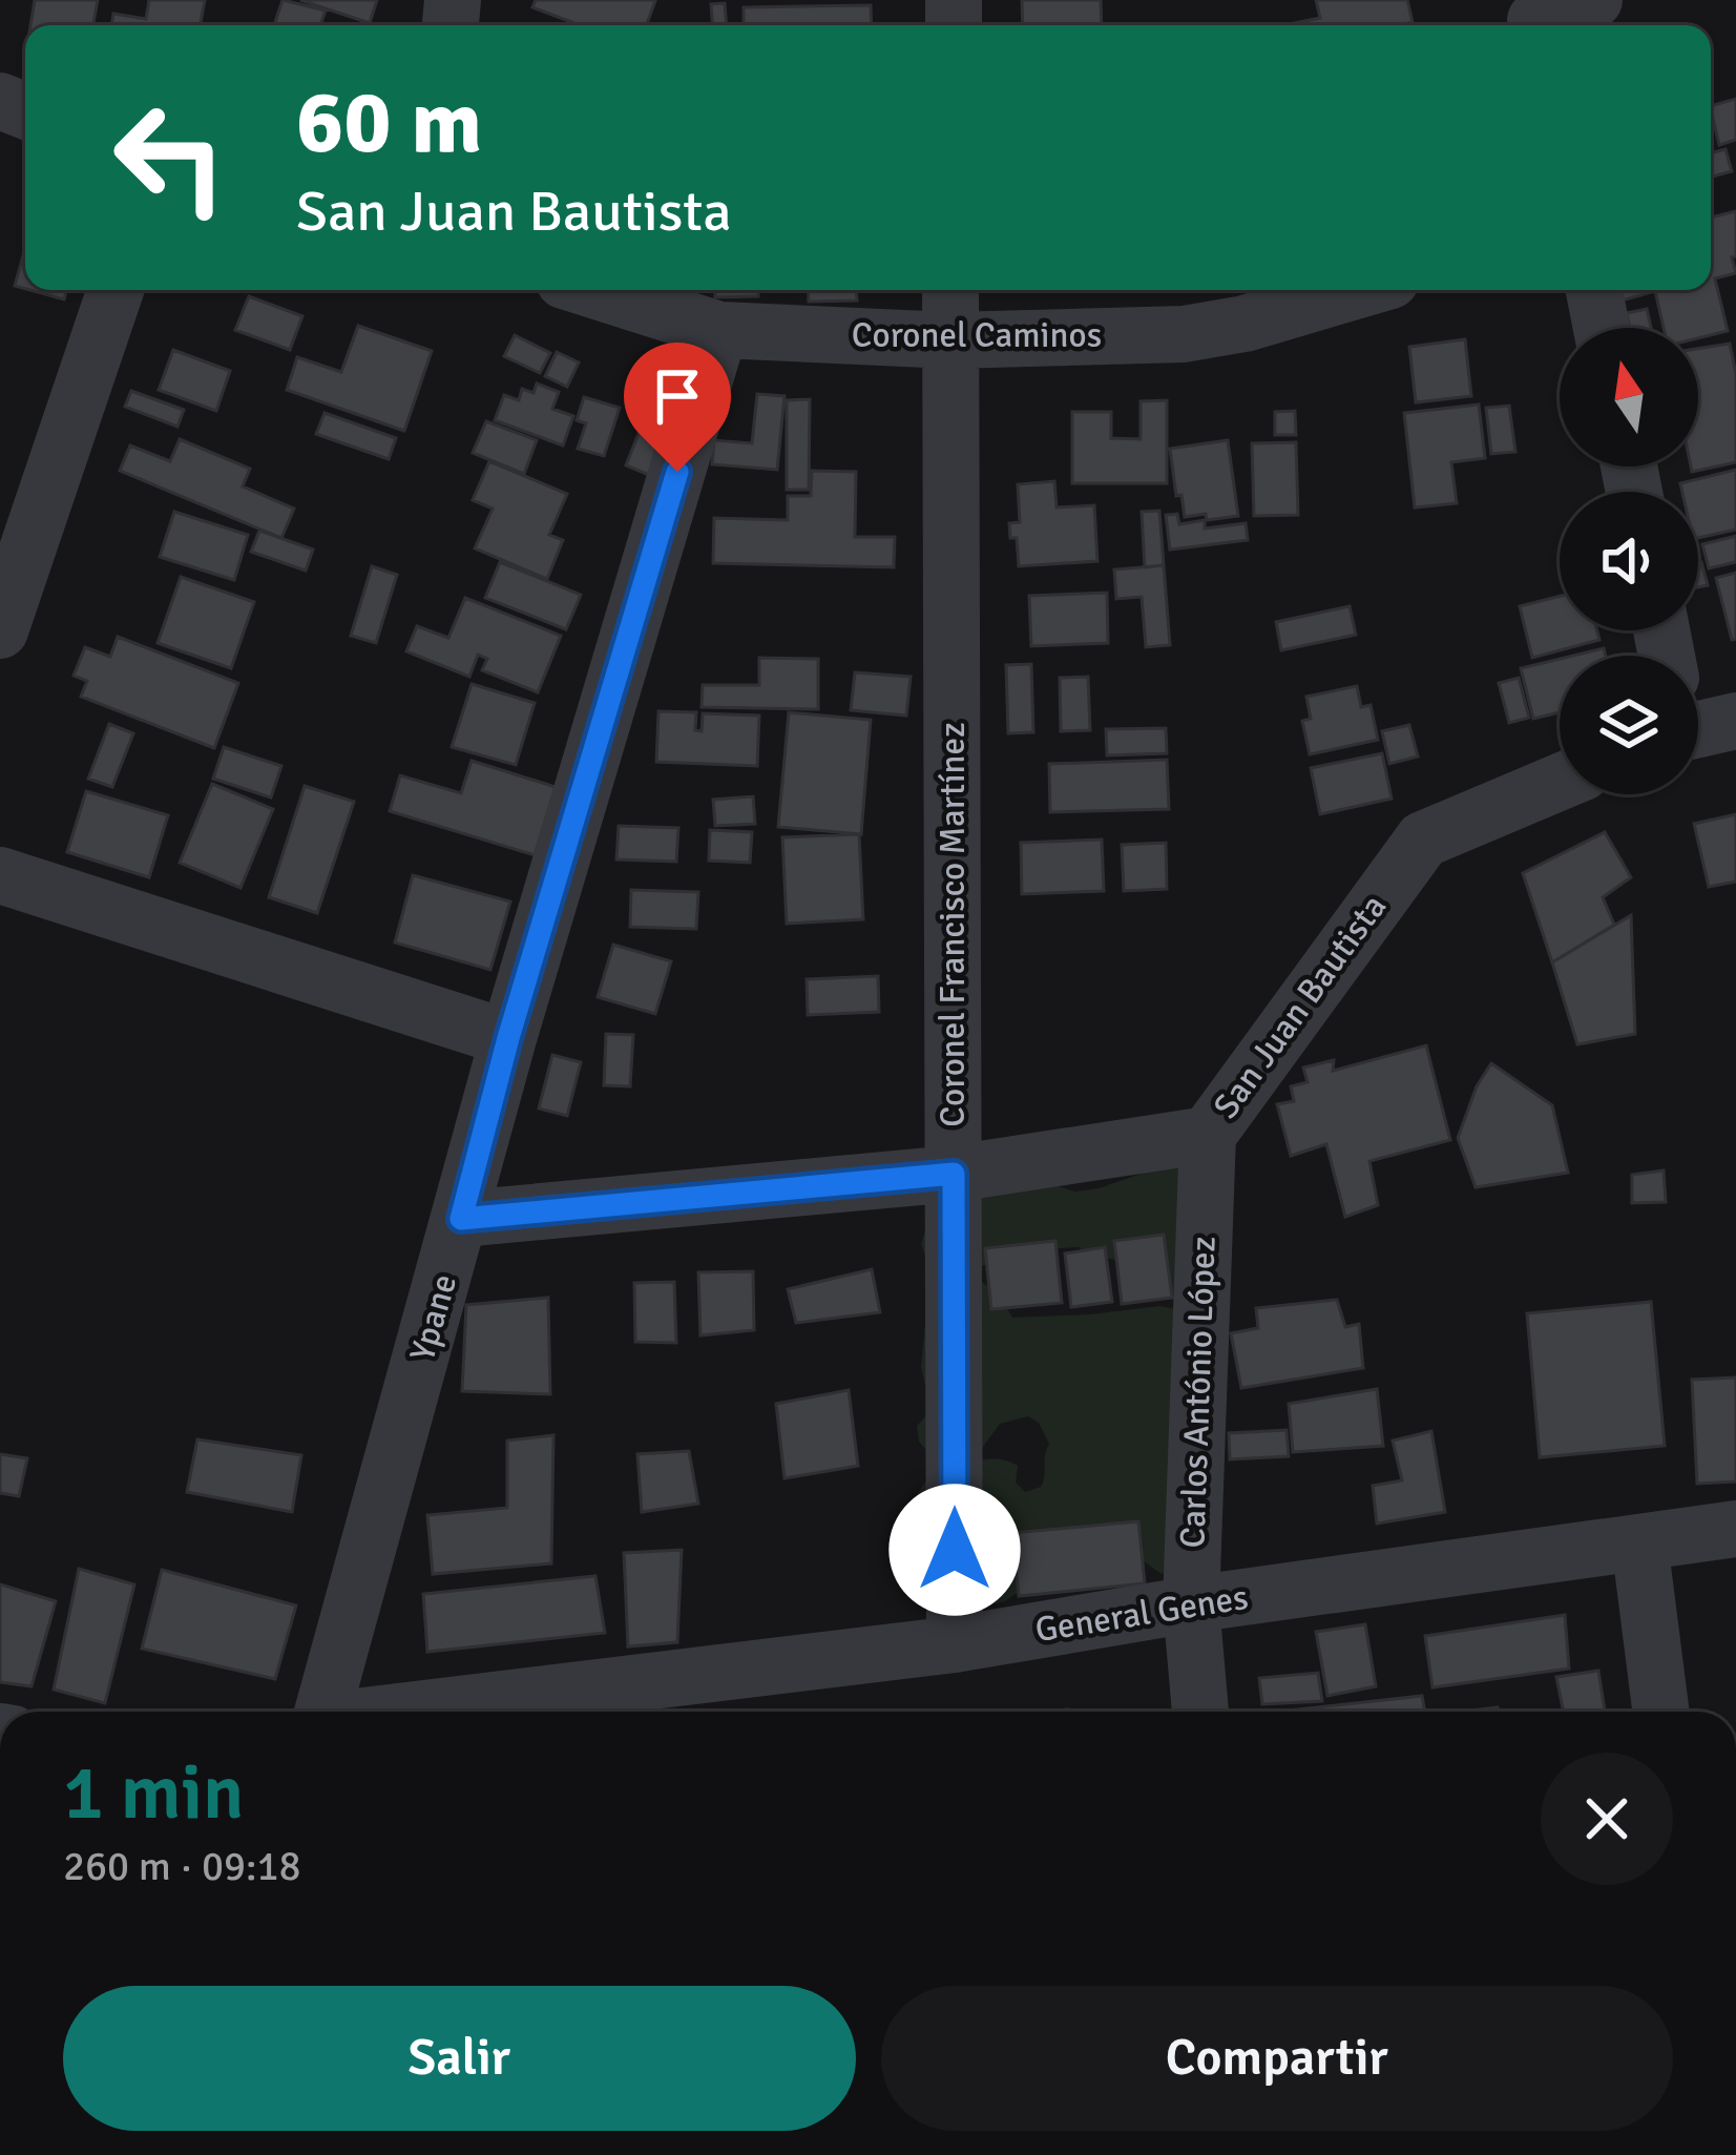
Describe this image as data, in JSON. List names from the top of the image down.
{
  "streets": {
    "street": [
      "Coronel Caminos",
      "Coronel Francisco Martínez",
      "San Juan Bautista",
      "Ypane",
      "Carlos António López",
      "General Genes"
    ]
  },
  "crossings": [
    ["Coronel Caminos", "Coronel Francisco Martínez"],
    ["Coronel Caminos", "Ypane"],
    ["Coronel Francisco Martínez", "San Juan Bautista"],
    ["Coronel Francisco Martínez", "General Genes"],
    ["San Juan Bautista", "Ypane"],
    ["San Juan Bautista", "Carlos António López"],
    ["Carlos António López", "General Genes"]
  ],
  "north": "top",
  "page": {
    "turn": ["60 m", "San Juan Bautista"],
    "heading": ["1 min", "260 m · 09:18"],
    "buttons": ["Salir", "Compartir"]
  }
}
